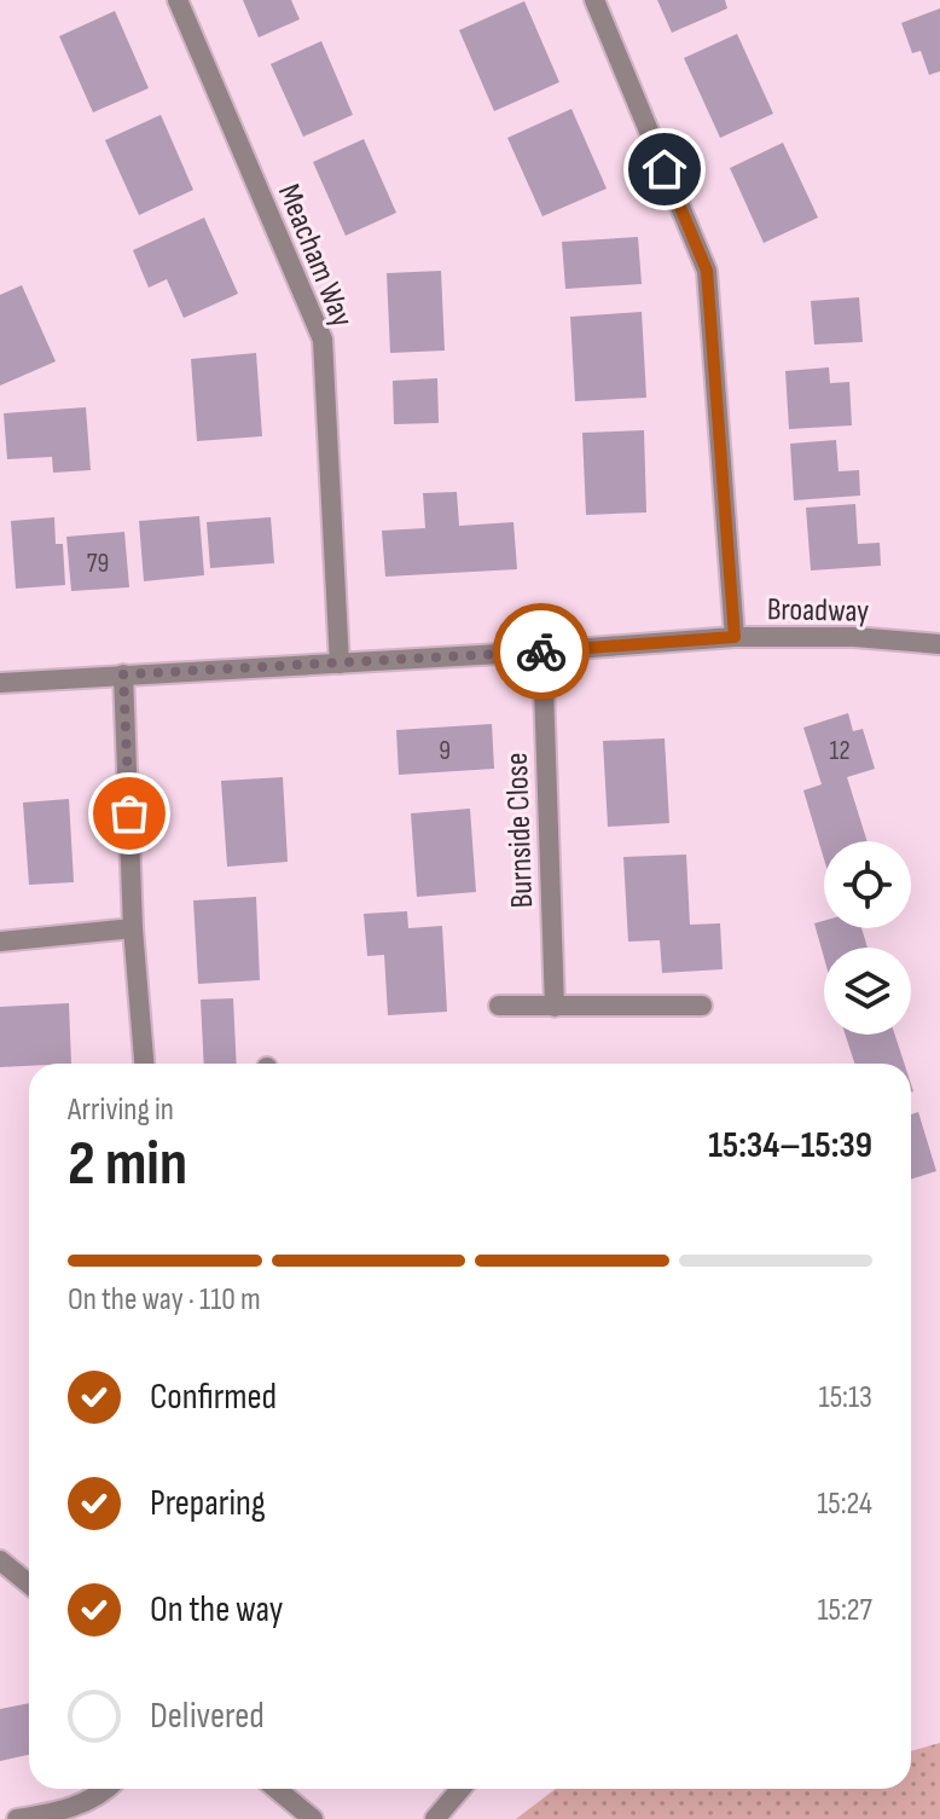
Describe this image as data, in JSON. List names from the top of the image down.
{
  "streets": {
    "street": ["Meacham Way", "Broadway", "Burnside Close"]
  },
  "crossings": [
    ["Meacham Way", "Broadway"],
    ["Broadway", "Burnside Close"]
  ],
  "house_numbers": ["79", "9", "12"],
  "page": {
    "heading": ["2 min", "Arriving in", "15:34–15:39"],
    "bar": "On the way · 110 m",
    "list": [
      ["Confirmed", "15:13"],
      ["Preparing", "15:24"],
      ["On the way", "15:27"],
      "Delivered"
    ]
  }
}
